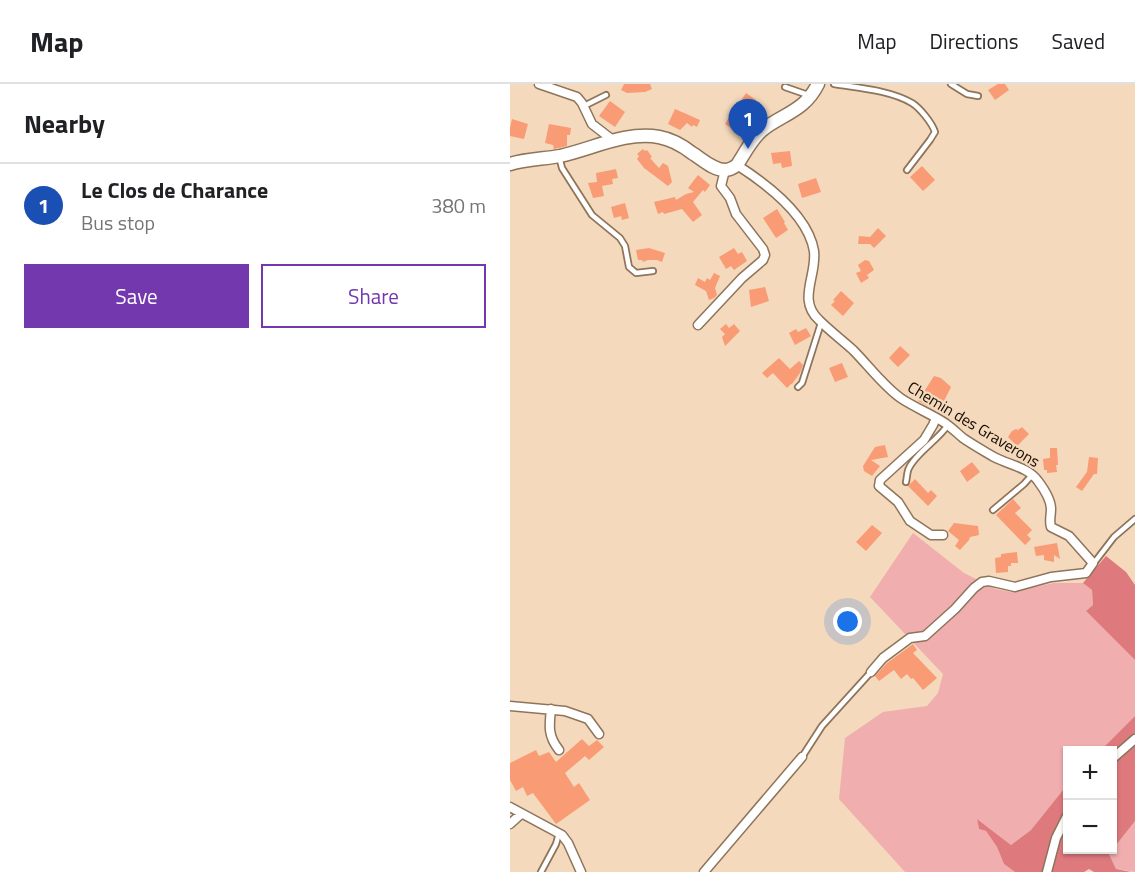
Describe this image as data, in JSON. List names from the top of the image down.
{
  "streets": {
    "street": ["Chemin des Graverons"]
  },
  "page": {
    "header": "Map",
    "nav": ["Map", "Directions", "Saved"],
    "heading": "Nearby",
    "pins": "1",
    "list": [
      {
        "mark": "1",
        "name": "Le Clos de Charance",
        "note": "Bus stop",
        "value": "380 m"
      }
    ],
    "buttons": ["Save", "Share"],
    "map_buttons": ["+", "−"]
  }
}
